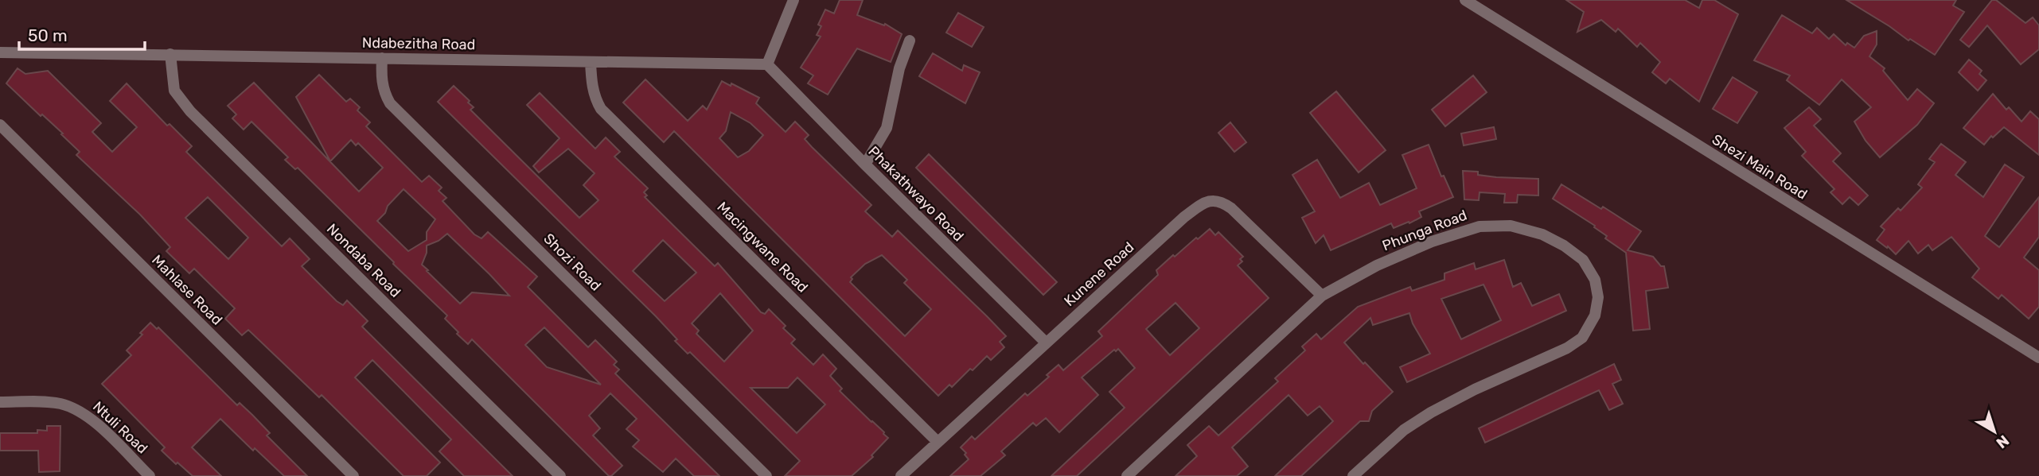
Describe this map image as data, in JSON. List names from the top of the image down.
{
  "streets": {
    "street": [
      "Ndabezitha Road",
      "Shezi Main Road",
      "Phakathwayo Road",
      "Phunga Road",
      "Macingwane Road",
      "Nondaba Road",
      "Shozi Road",
      "Kunene Road",
      "Mahlase Road",
      "Ntuli Road"
    ]
  },
  "crossings": [
    ["Ndabezitha Road", "Phakathwayo Road"],
    ["Ndabezitha Road", "Macingwane Road"],
    ["Ndabezitha Road", "Nondaba Road"],
    ["Ndabezitha Road", "Shozi Road"],
    ["Phakathwayo Road", "Kunene Road"],
    ["Phunga Road", "Kunene Road"],
    ["Macingwane Road", "Kunene Road"]
  ],
  "scale_bar": "50 m",
  "north": "bottom right"
}
